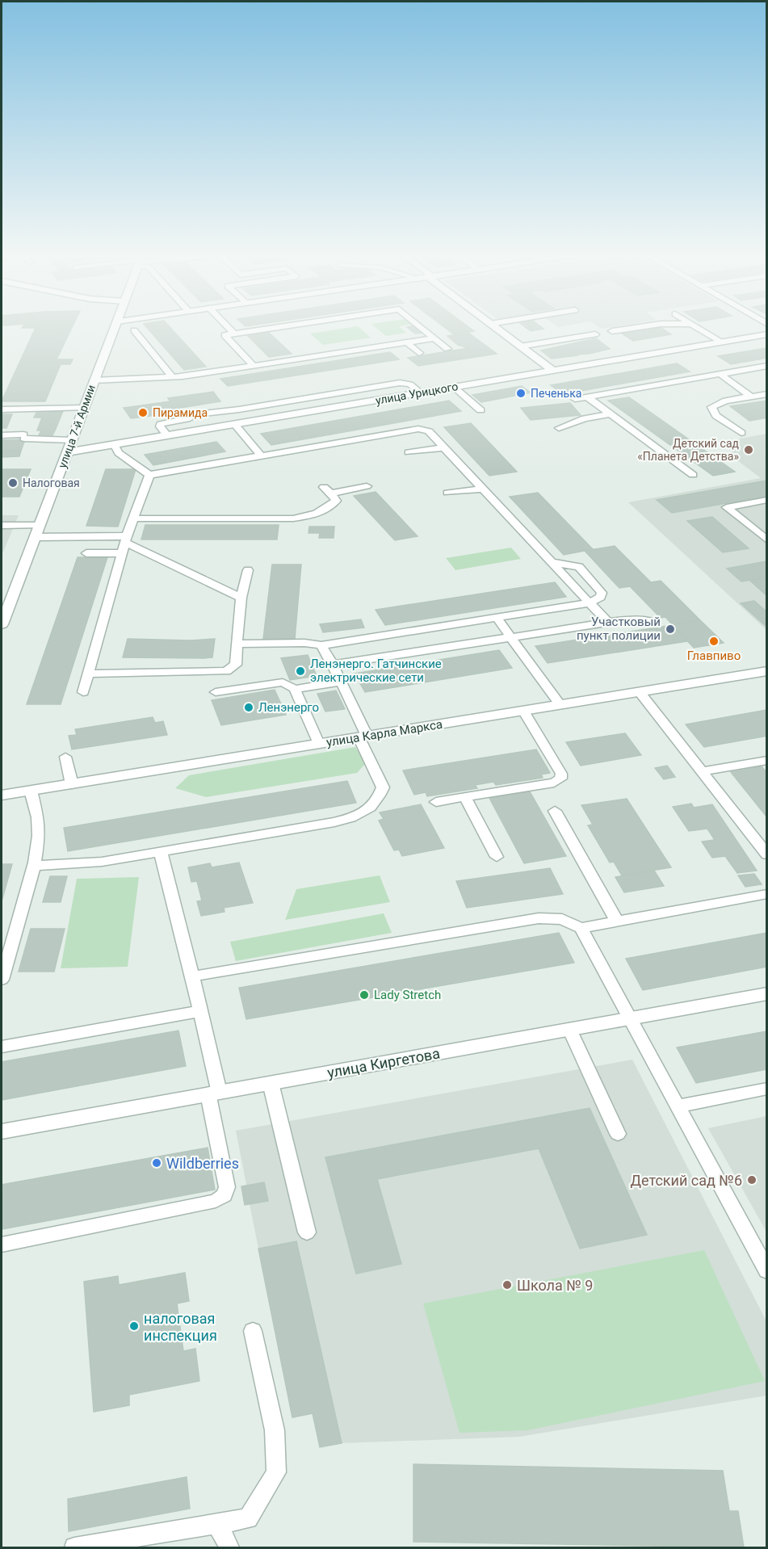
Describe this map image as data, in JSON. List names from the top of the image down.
{
  "streets": {
    "street": [
      "улица Урицкого",
      "улица 7-й Армии",
      "улица Карла Маркса",
      "улица Киргетова"
    ]
  },
  "crossings": [
    ["улица Урицкого", "улица 7-й Армии"]
  ],
  "places": [
    "Печенька",
    "Пирамида",
    "Детский сад «Планета Детства»",
    "Налоговая",
    "Участковый пункт полиции",
    "Главпиво",
    "Ленэнерго. Гатчинские электрические сети",
    "Ленэнерго",
    "Lady Stretch",
    "Wildberries",
    "Детский сад №6",
    "Школа № 9",
    "налоговая инспекция"
  ]
}
